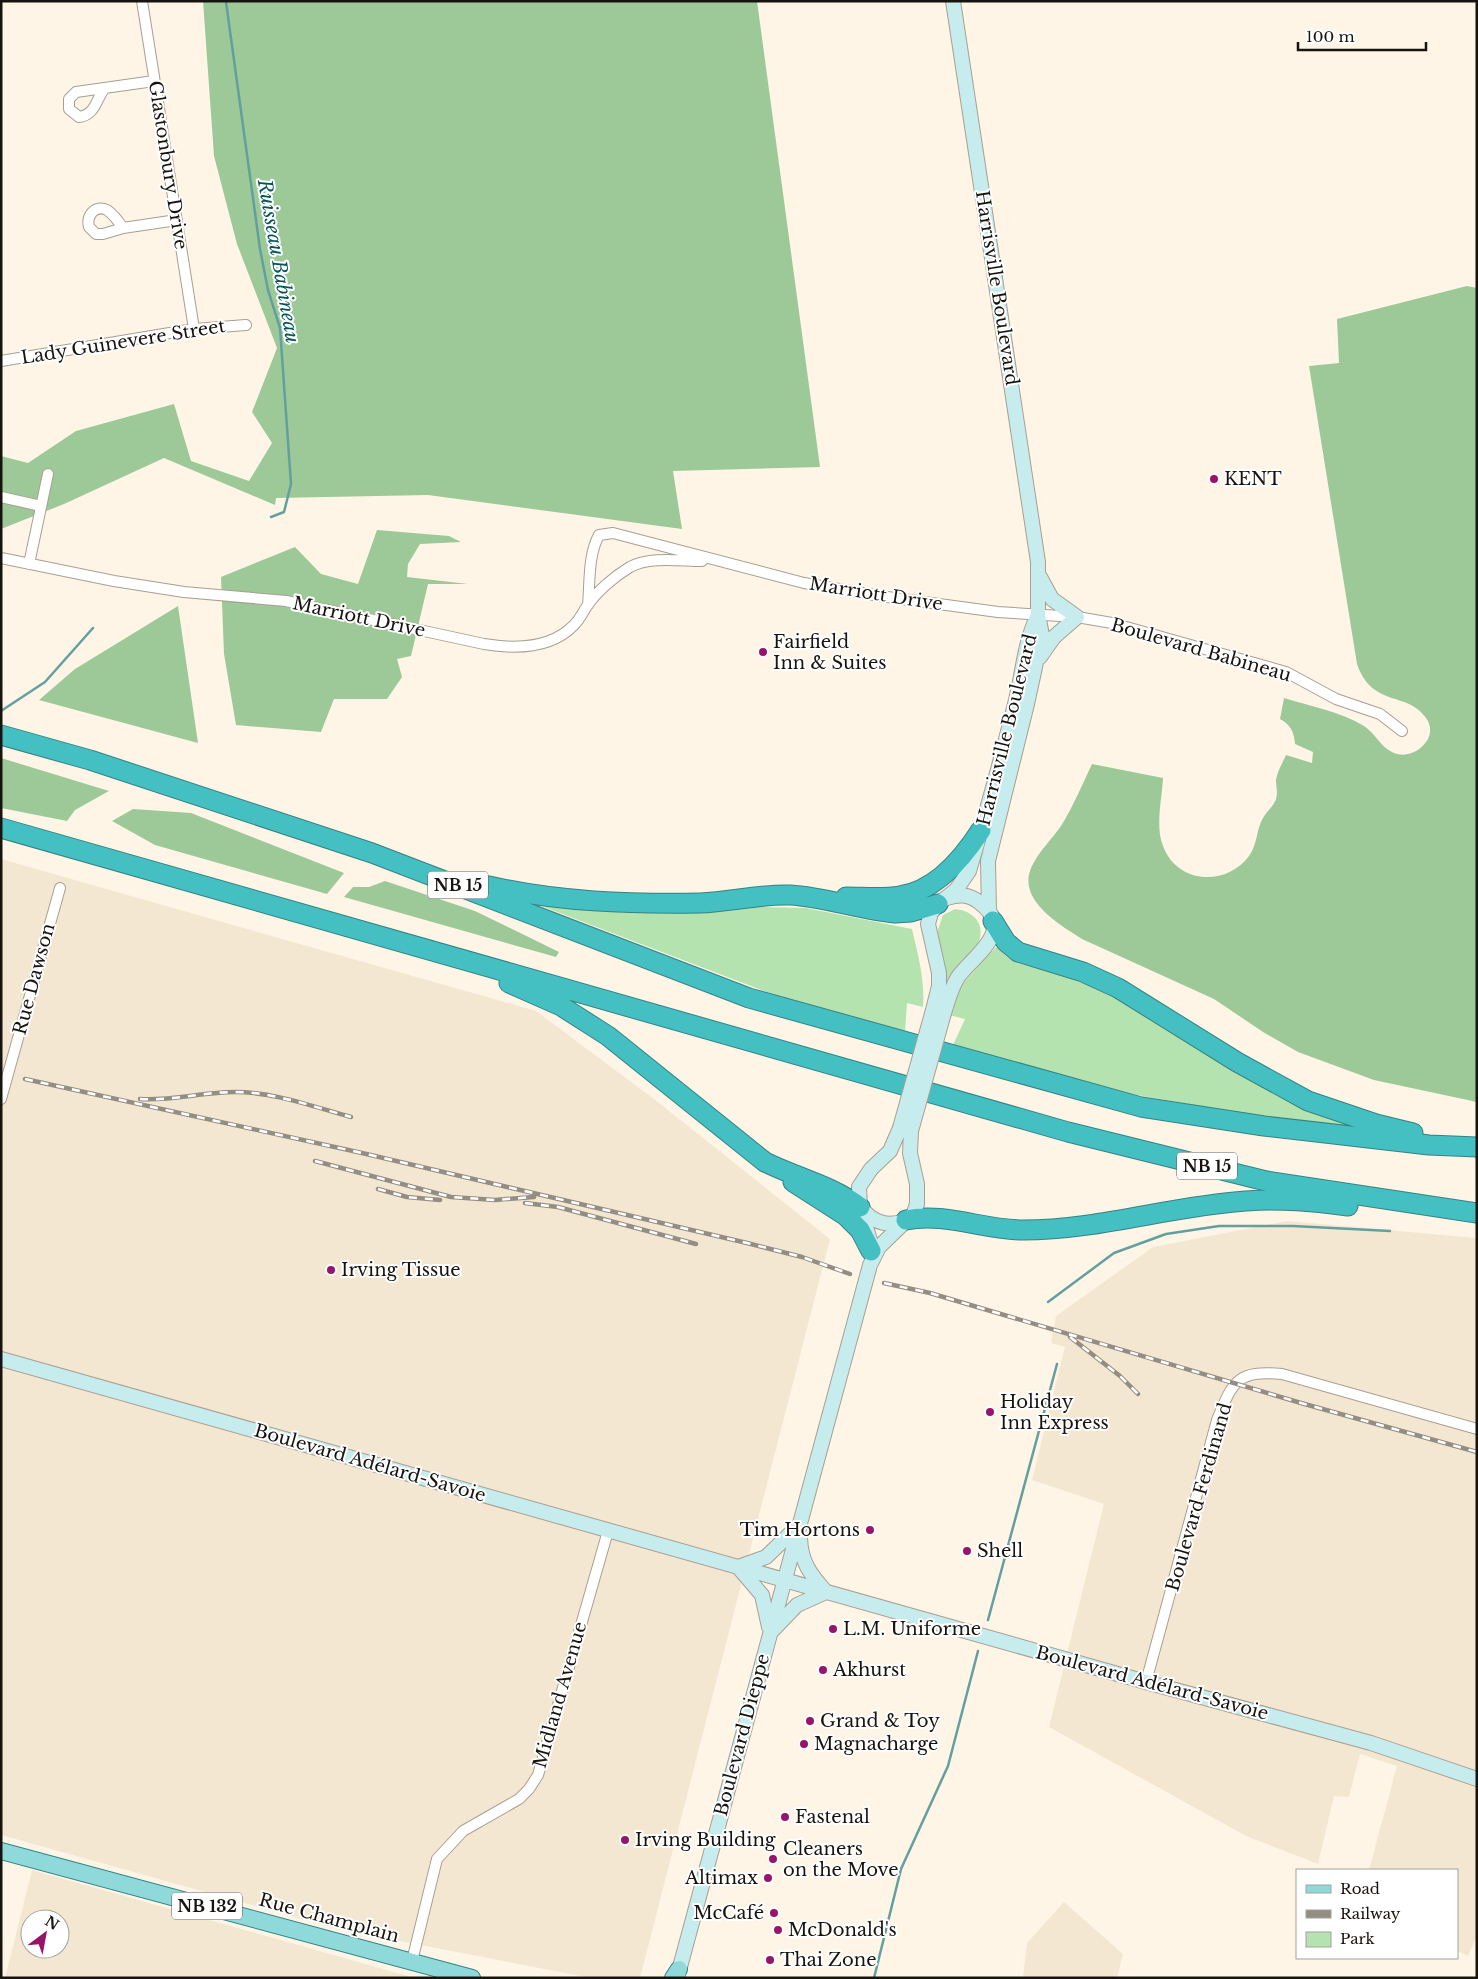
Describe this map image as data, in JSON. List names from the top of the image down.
{
  "streets": {
    "highway": ["NB 15"],
    "main road": [
      "Harrisville Boulevard",
      "Boulevard Adélard-Savoie",
      "Boulevard Dieppe",
      "NB 132",
      "Rue Champlain"
    ],
    "street": [
      "Glastonbury Drive",
      "Lady Guinevere Street",
      "Marriott Drive",
      "Boulevard Babineau",
      "Rue Dawson",
      "Boulevard Ferdinand",
      "Midland Avenue"
    ]
  },
  "crossings": [
    ["Glastonbury Drive", "Lady Guinevere Street"],
    ["Harrisville Boulevard", "Marriott Drive"],
    ["Marriott Drive", "Boulevard Babineau"],
    ["Boulevard Adélard-Savoie", "Boulevard Ferdinand"],
    ["Boulevard Adélard-Savoie", "Midland Avenue"],
    ["Boulevard Adélard-Savoie", "Boulevard Dieppe"],
    ["Midland Avenue", "Rue Champlain"]
  ],
  "water": ["Ruisseau Babineau"],
  "places": [
    "KENT",
    "Fairfield Inn & Suites",
    "Irving Tissue",
    "Holiday Inn Express",
    "Tim Hortons",
    "Shell",
    "L.M. Uniforme",
    "Akhurst",
    "Grand & Toy",
    "Magnacharge",
    "Fastenal",
    "Irving Building",
    "Cleaners on the Move",
    "Altimax",
    "McCafé",
    "McDonald's",
    "Thai Zone"
  ],
  "legend": ["Road", "Railway", "Park"],
  "scale_bar": "100 m",
  "north": "top right"
}
